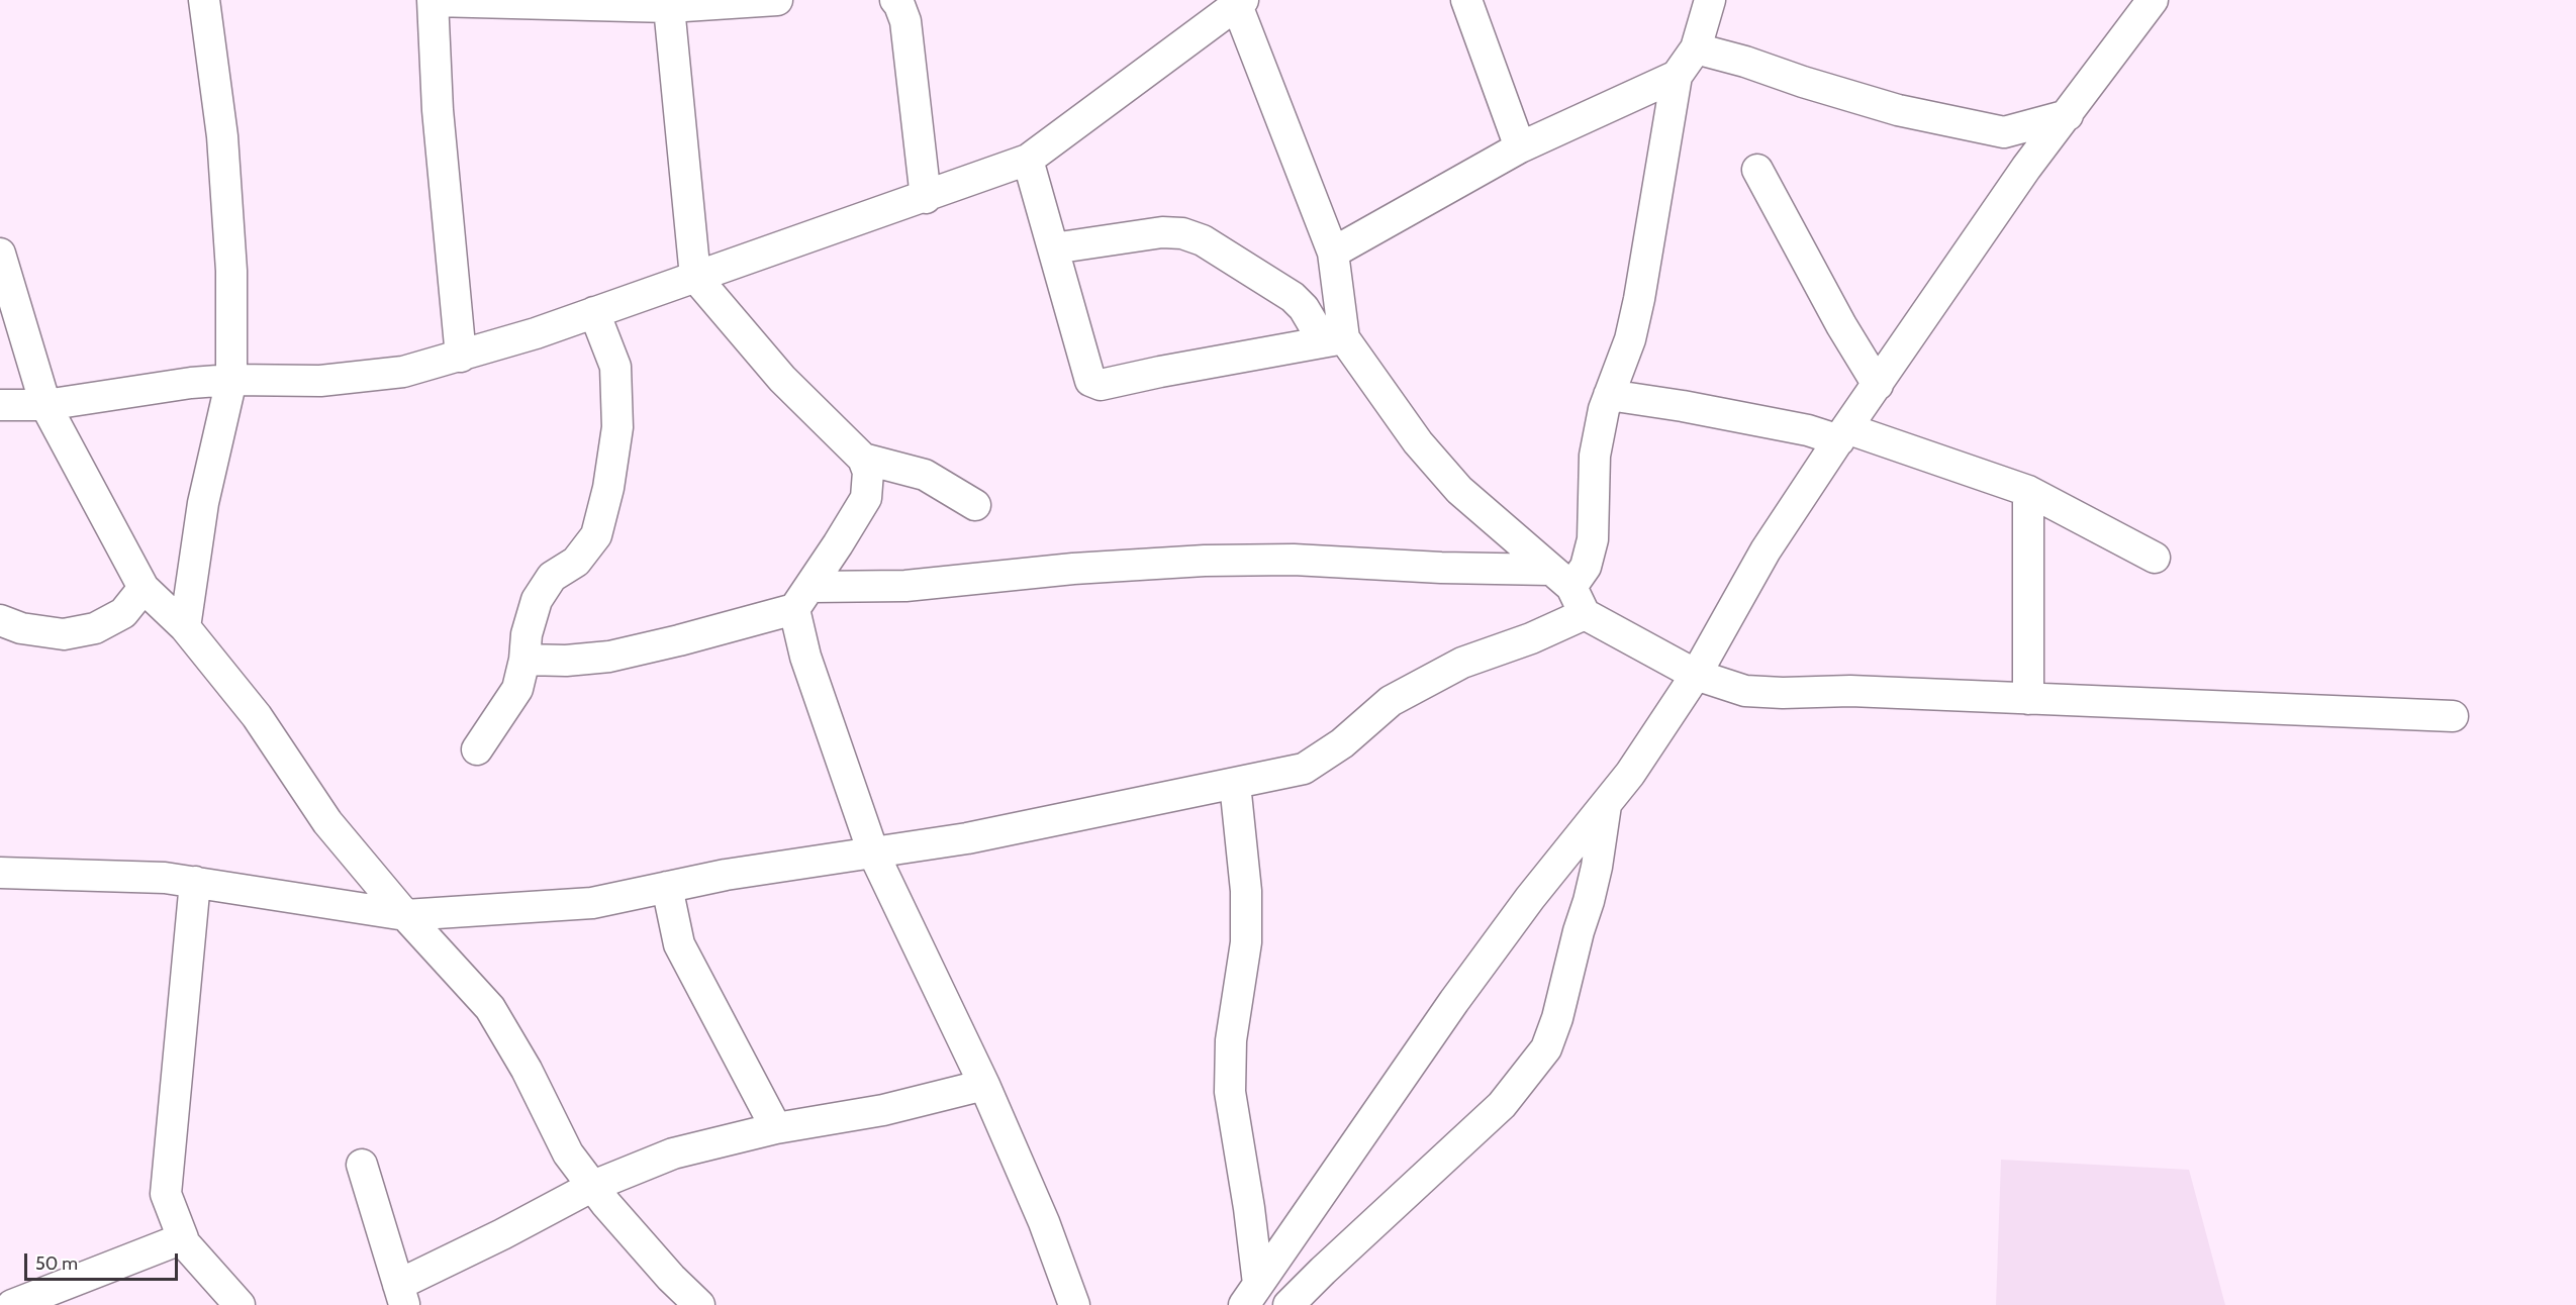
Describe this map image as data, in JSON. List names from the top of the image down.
{
  "scale_bar": "50 m"
}
